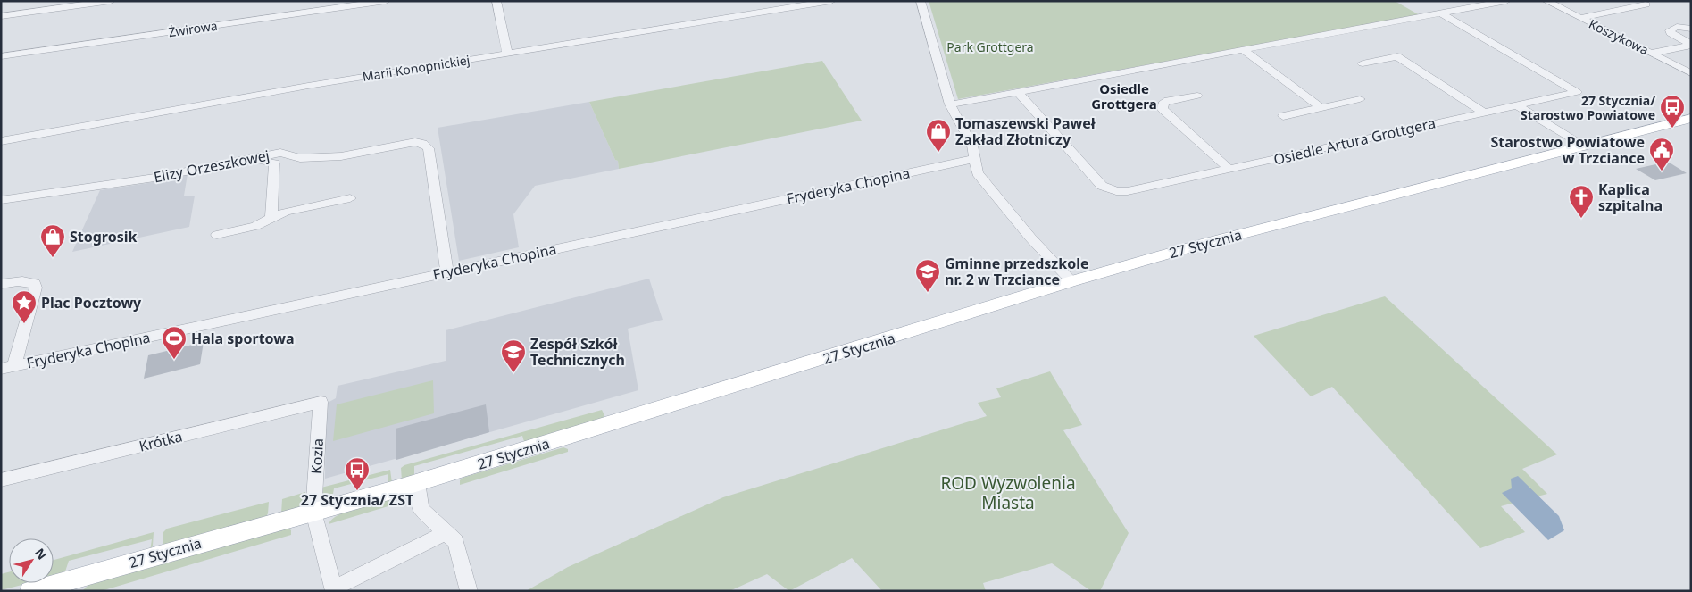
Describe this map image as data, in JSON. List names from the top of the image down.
{
  "streets": {
    "main road": ["27 Stycznia"],
    "street": [
      "Żwirowa",
      "Koszykowa",
      "Marii Konopnickiej",
      "Osiedle Artura Grottgera",
      "Elizy Orzeszkowej",
      "Fryderyka Chopina",
      "Krótka",
      "Kozia"
    ]
  },
  "crossings": [
    ["Elizy Orzeszkowej", "Fryderyka Chopina"],
    ["27 Stycznia", "Kozia"],
    ["Krótka", "Kozia"]
  ],
  "districts": ["Osiedle Grottgera"],
  "parks": ["Park Grottgera", "ROD Wyzwolenia Miasta"],
  "places": {
    "bus stop": ["27 Stycznia/ Starostwo Powiatowe", "27 Stycznia/ ZST"],
    "shop": ["Tomaszewski Paweł Zakład Złotniczy", "Stogrosik"],
    "public building": ["Starostwo Powiatowe w Trzciance"],
    "church": ["Kaplica szpitalna"],
    "school or university": ["Gminne przedszkole nr. 2 w Trzciance", "Zespół Szkół Technicznych"],
    "place": ["Plac Pocztowy"],
    "sports": ["Hala sportowa"]
  },
  "north": "top right"
}
